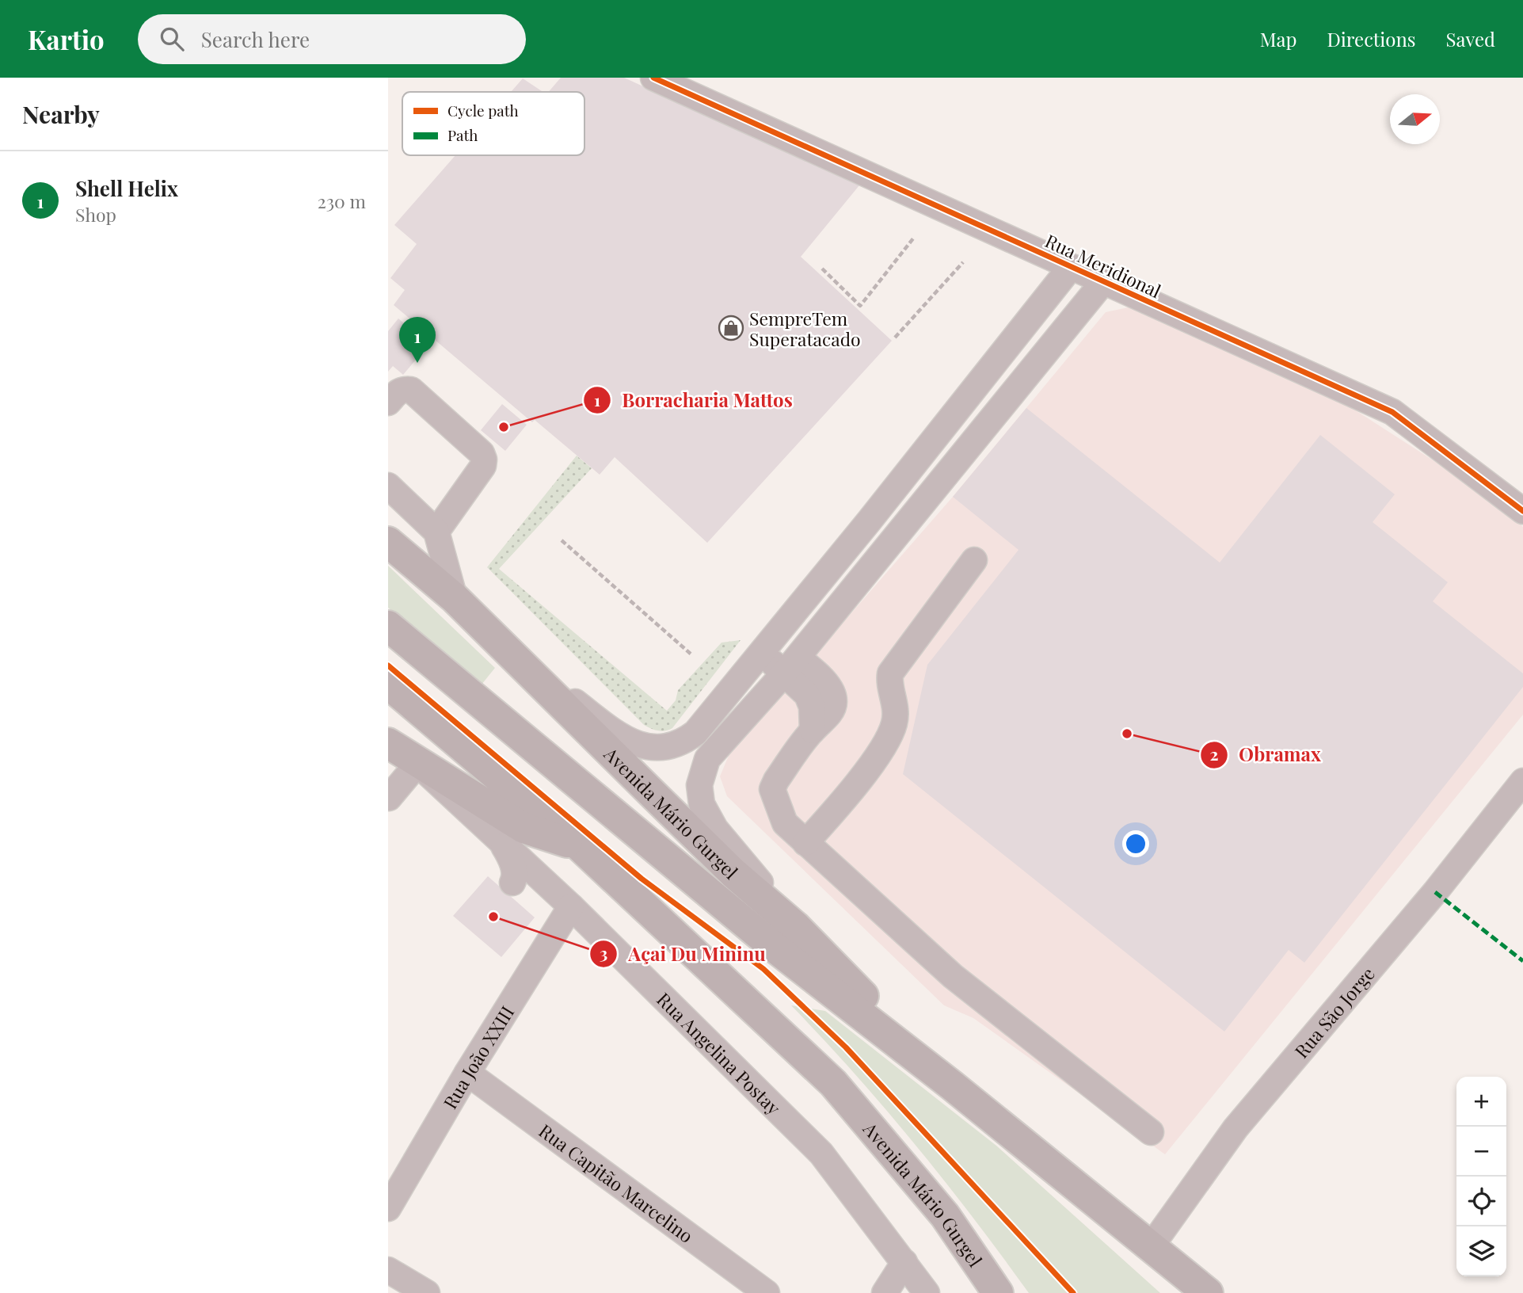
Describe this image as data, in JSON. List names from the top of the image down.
{
  "streets": {
    "main road": ["Avenida Mário Gurgel"],
    "street": [
      "Rua Meridional",
      "Rua São Jorge",
      "Rua Angelina Postay",
      "Rua João XXIII",
      "Rua Capitão Marcelino"
    ]
  },
  "crossings": [
    ["Avenida Mário Gurgel", "Rua São Jorge"],
    ["Avenida Mário Gurgel", "Rua Angelina Postay"],
    ["Rua Angelina Postay", "Rua João XXIII"],
    ["Rua João XXIII", "Rua Capitão Marcelino"]
  ],
  "places": {
    "shop": ["SempreTem Superatacado"],
    "other": ["Borracharia Mattos", "Obramax", "Açai Du Mininu"]
  },
  "legend": ["Cycle path", "Path"],
  "north": "right",
  "page": {
    "header": "Kartio",
    "search": "Search here",
    "nav": ["Map", "Directions", "Saved"],
    "heading": "Nearby",
    "list": [
      {
        "mark": "1",
        "name": "Shell Helix",
        "note": "Shop",
        "value": "230 m"
      }
    ],
    "pins": "1",
    "map_buttons": ["+", "−"]
  }
}
